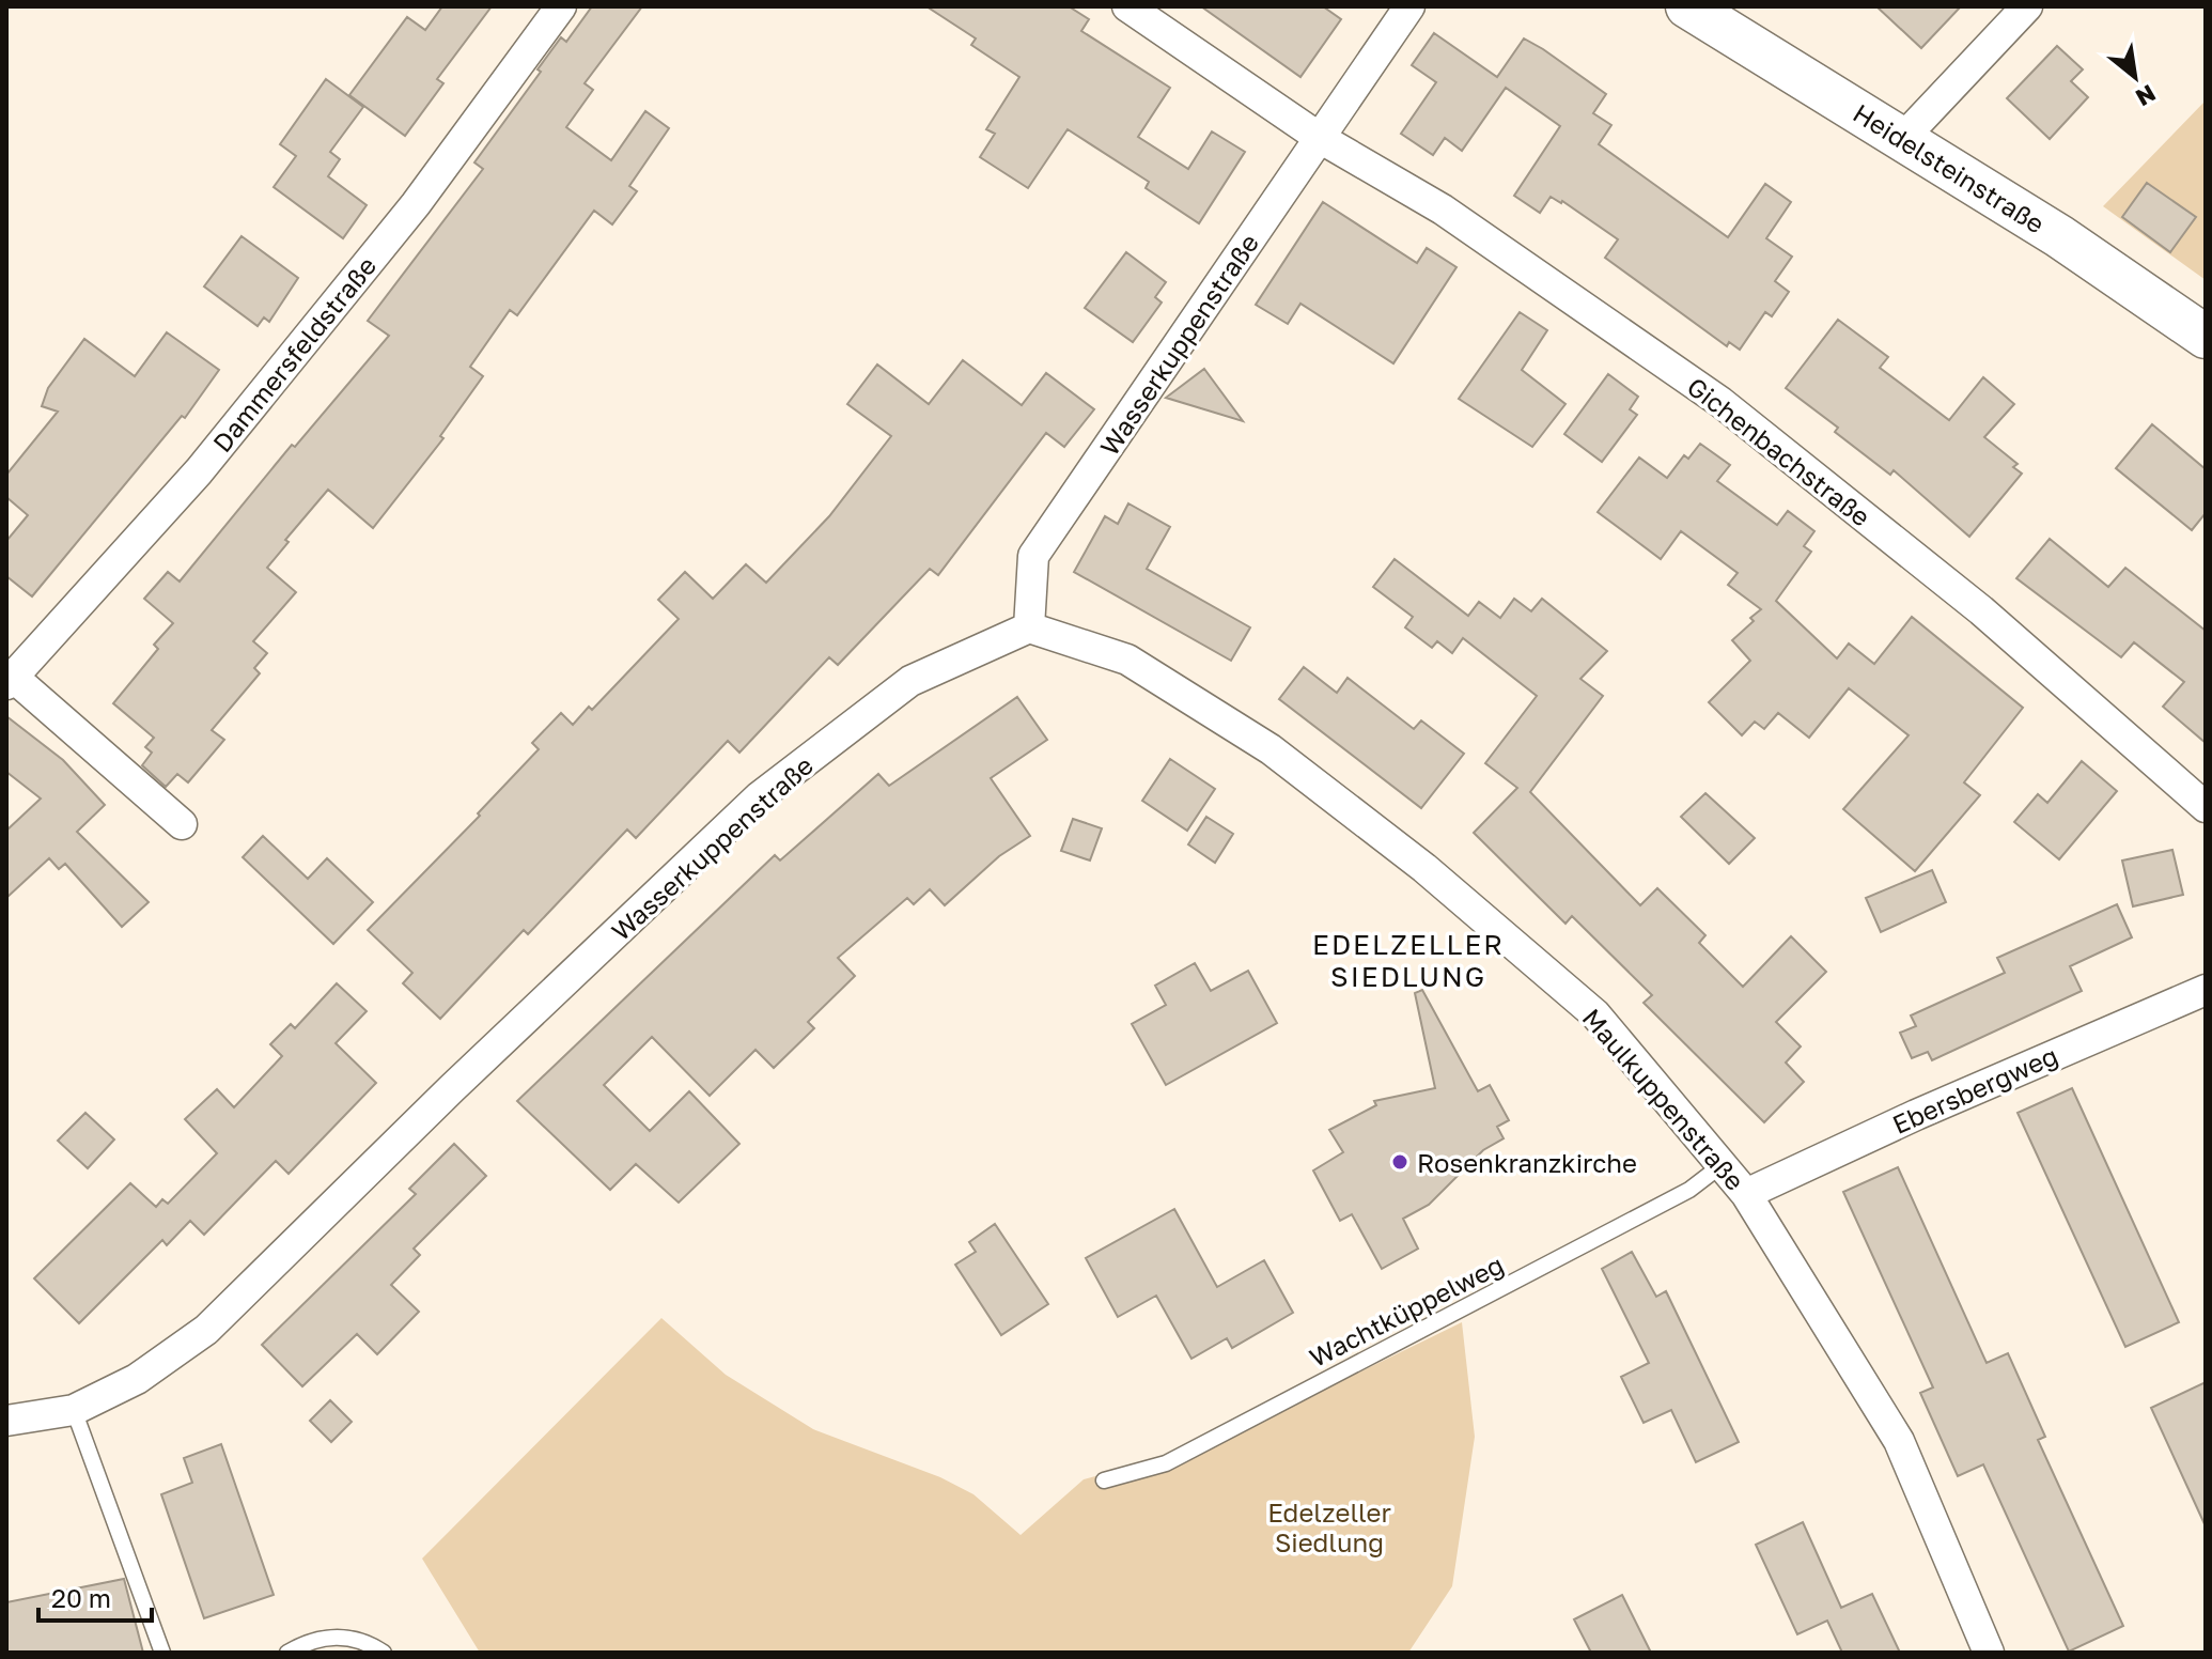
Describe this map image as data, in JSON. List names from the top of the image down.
{
  "streets": {
    "main road": ["Heidelsteinstraße"],
    "street": [
      "Wasserkuppenstraße",
      "Dammersfeldstraße",
      "Gichenbachstraße",
      "Ebersbergweg",
      "Maulkuppenstraße"
    ],
    "lane": ["Wachtküppelweg"]
  },
  "crossings": [
    ["Wasserkuppenstraße", "Gichenbachstraße"],
    ["Wasserkuppenstraße", "Maulkuppenstraße"],
    ["Ebersbergweg", "Maulkuppenstraße"],
    ["Maulkuppenstraße", "Wachtküppelweg"]
  ],
  "districts": ["EDELZELLER SIEDLUNG"],
  "parks": ["Edelzeller Siedlung"],
  "places": ["Rosenkranzkirche"],
  "scale_bar": "20 m",
  "north": "bottom right"
}
